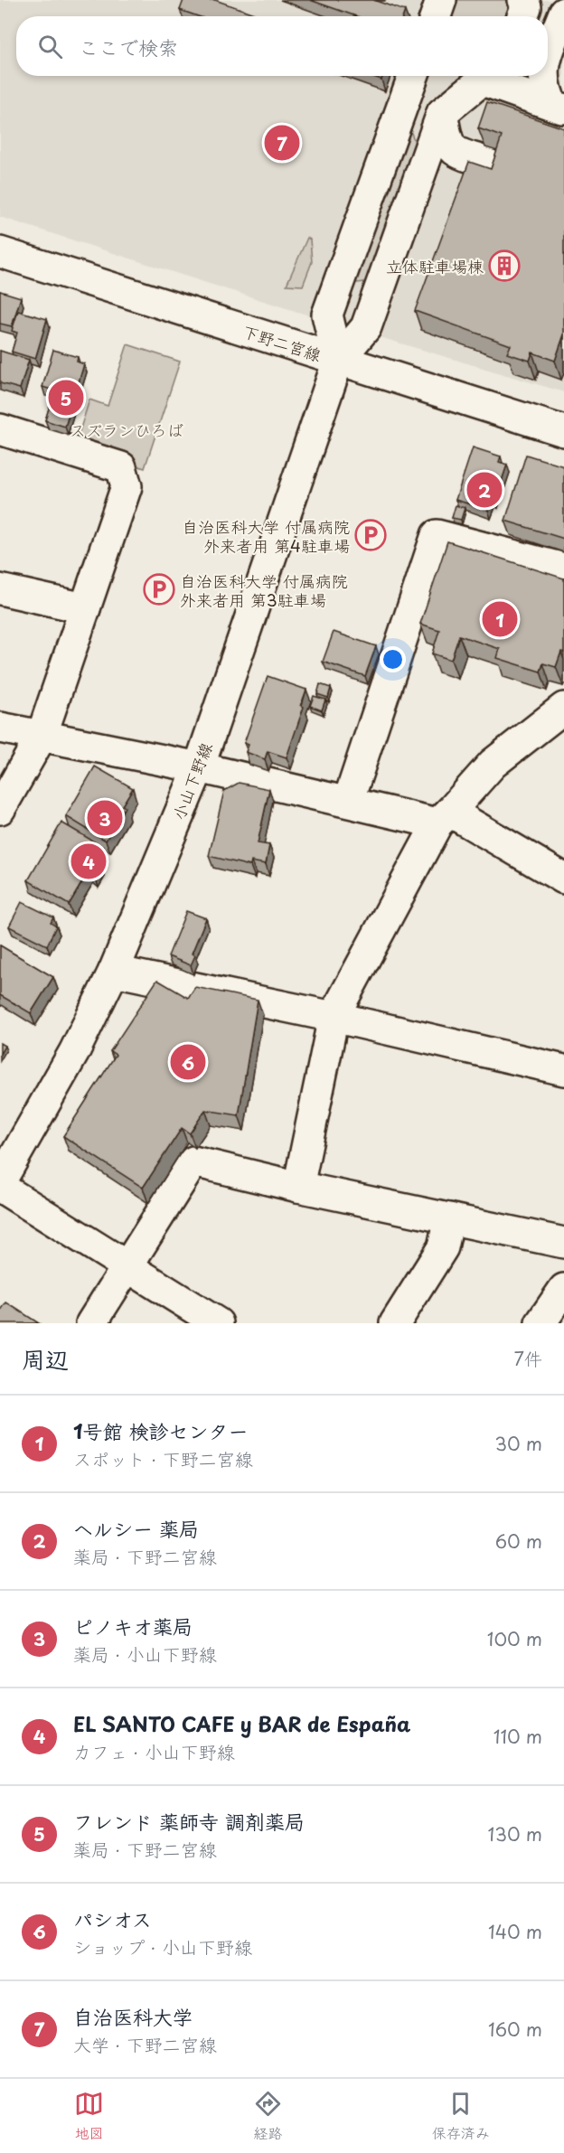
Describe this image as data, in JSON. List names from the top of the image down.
{
  "streets": {
    "street": ["下野二宮線", "小山下野線"]
  },
  "crossings": [
    ["下野二宮線", "小山下野線"]
  ],
  "parks": ["スズランひろば"],
  "places": {
    "building": ["立体駐車場棟"],
    "parking": ["自治医科大学 付属病院 外来者用 第4駐車場", "自治医科大学 付属病院 外来者用 第3駐車場"]
  },
  "page": {
    "search": "ここで検索",
    "pins": [
      "7",
      "5",
      "2",
      "1",
      "3",
      "4",
      "6"
    ],
    "heading": ["周辺", "7件"],
    "list": [
      {
        "mark": "1",
        "name": "1号館 検診センター",
        "note": "スポット · 下野二宮線",
        "value": "30 m"
      },
      {
        "mark": "2",
        "name": "ヘルシー 薬局",
        "note": "薬局 · 下野二宮線",
        "value": "60 m"
      },
      {
        "mark": "3",
        "name": "ピノキオ薬局",
        "note": "薬局 · 小山下野線",
        "value": "100 m"
      },
      {
        "mark": "4",
        "name": "EL SANTO CAFE y BAR de España",
        "note": "カフェ · 小山下野線",
        "value": "110 m"
      },
      {
        "mark": "5",
        "name": "フレンド 薬師寺 調剤薬局",
        "note": "薬局 · 下野二宮線",
        "value": "130 m"
      },
      {
        "mark": "6",
        "name": "パシオス",
        "note": "ショップ · 小山下野線",
        "value": "140 m"
      },
      {
        "mark": "7",
        "name": "自治医科大学",
        "note": "大学 · 下野二宮線",
        "value": "160 m"
      }
    ],
    "nav": ["地図", "経路", "保存済み"]
  }
}
